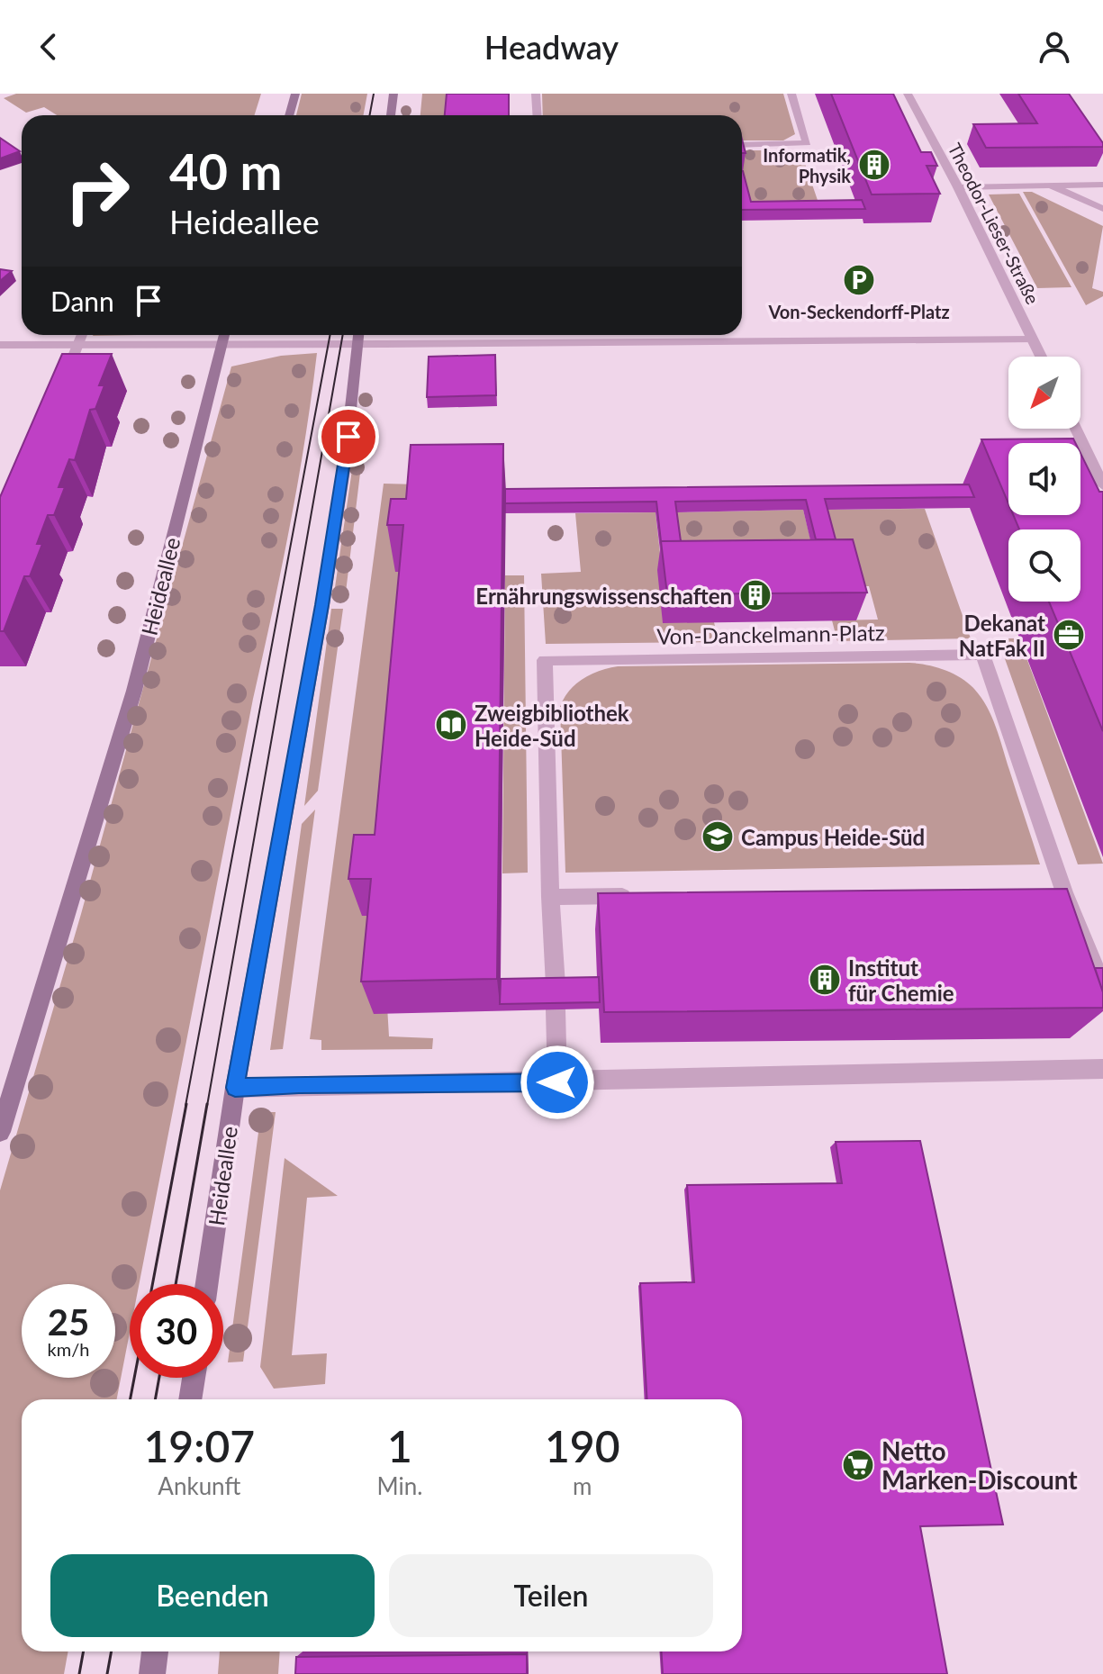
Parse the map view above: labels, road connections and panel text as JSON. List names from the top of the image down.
{
  "streets": {
    "main road": ["Heideallee"],
    "street": ["Theodor-Lieser-Straße", "Von-Danckelmann-Platz"]
  },
  "places": {
    "building": ["Informatik, Physik", "Ernährungswissenschaften", "Institut für Chemie"],
    "parking": ["Von-Seckendorff-Platz"],
    "office": ["Dekanat NatFak II"],
    "library": ["Zweigbibliothek Heide-Süd"],
    "school or university": ["Campus Heide-Süd"],
    "supermarket": ["Netto Marken-Discount"]
  },
  "north": "bottom left",
  "page": {
    "header": "Headway",
    "turn": ["40 m", "Heideallee"],
    "then": "Dann",
    "speed": "25 km/h",
    "limit": "30",
    "eta": [
      "19:07",
      "Ankunft",
      "1",
      "Min.",
      "190",
      "m"
    ],
    "buttons": ["Beenden", "Teilen"]
  }
}
